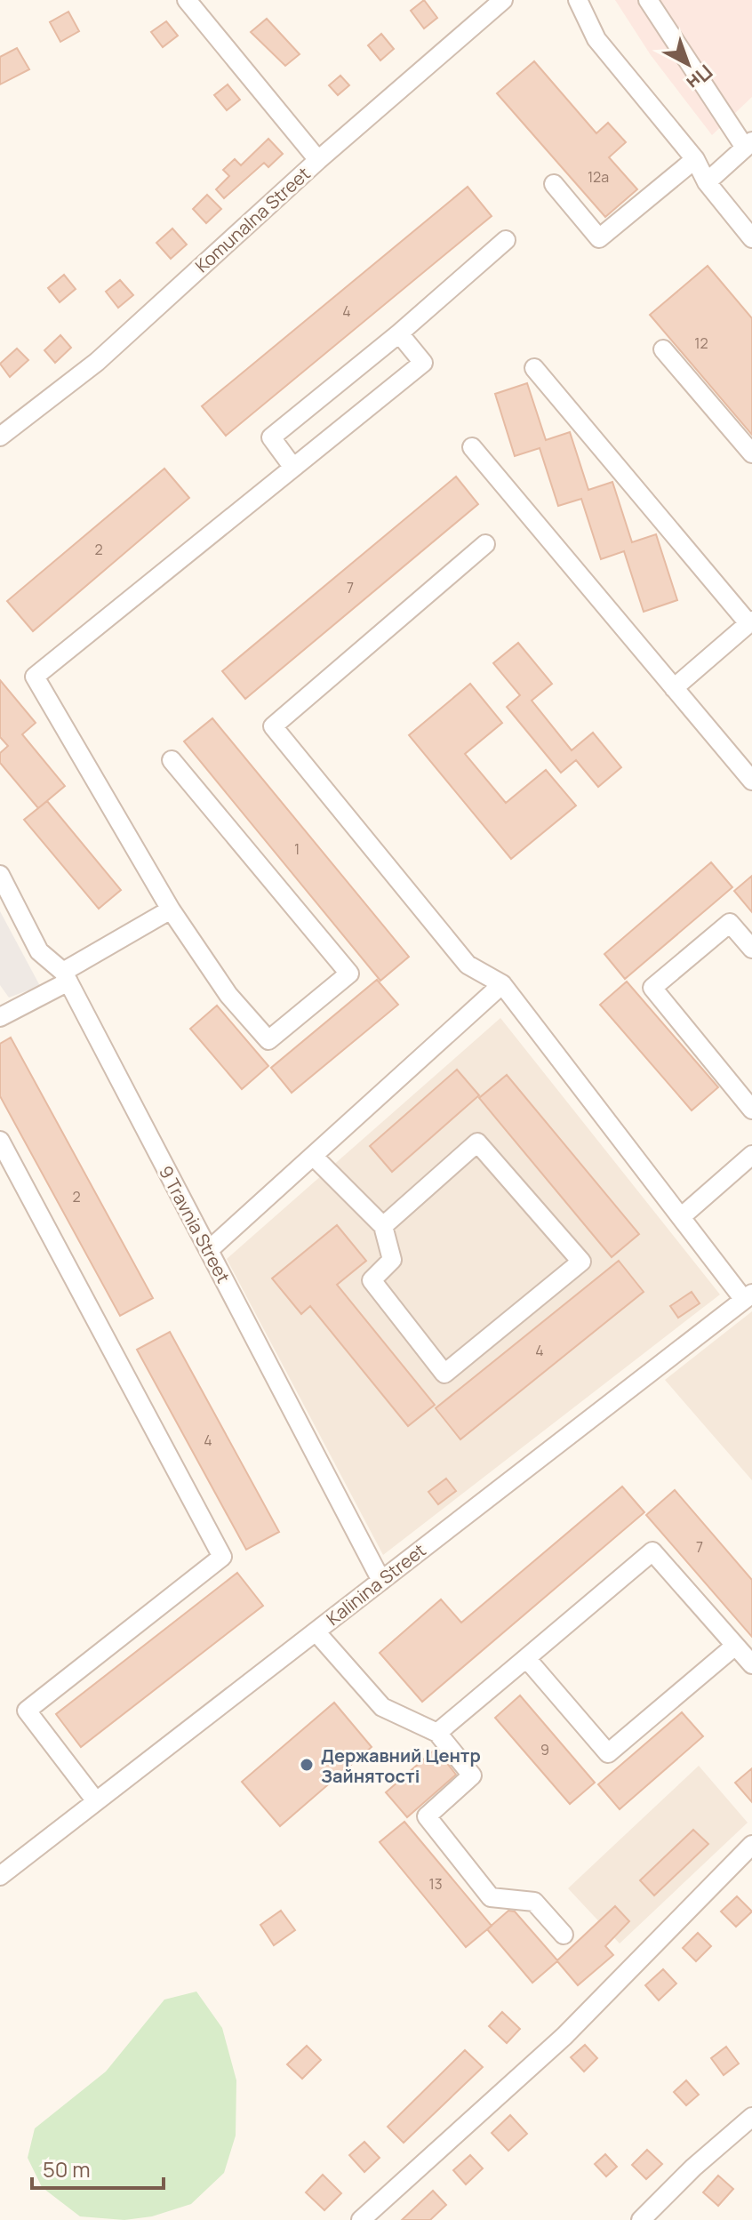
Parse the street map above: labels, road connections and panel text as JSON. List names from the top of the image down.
{
  "streets": {
    "street": ["Komunalna Street", "9 Travnia Street", "Kalinina Street"]
  },
  "crossings": [
    ["9 Travnia Street", "Kalinina Street"]
  ],
  "places": ["Державний Центр Зайнятості"],
  "house_numbers": [
    "12а",
    "4",
    "12",
    "2",
    "7",
    "1",
    "2",
    "4",
    "4",
    "7",
    "9",
    "13"
  ],
  "scale_bar": "50 m",
  "north": "bottom right"
}
